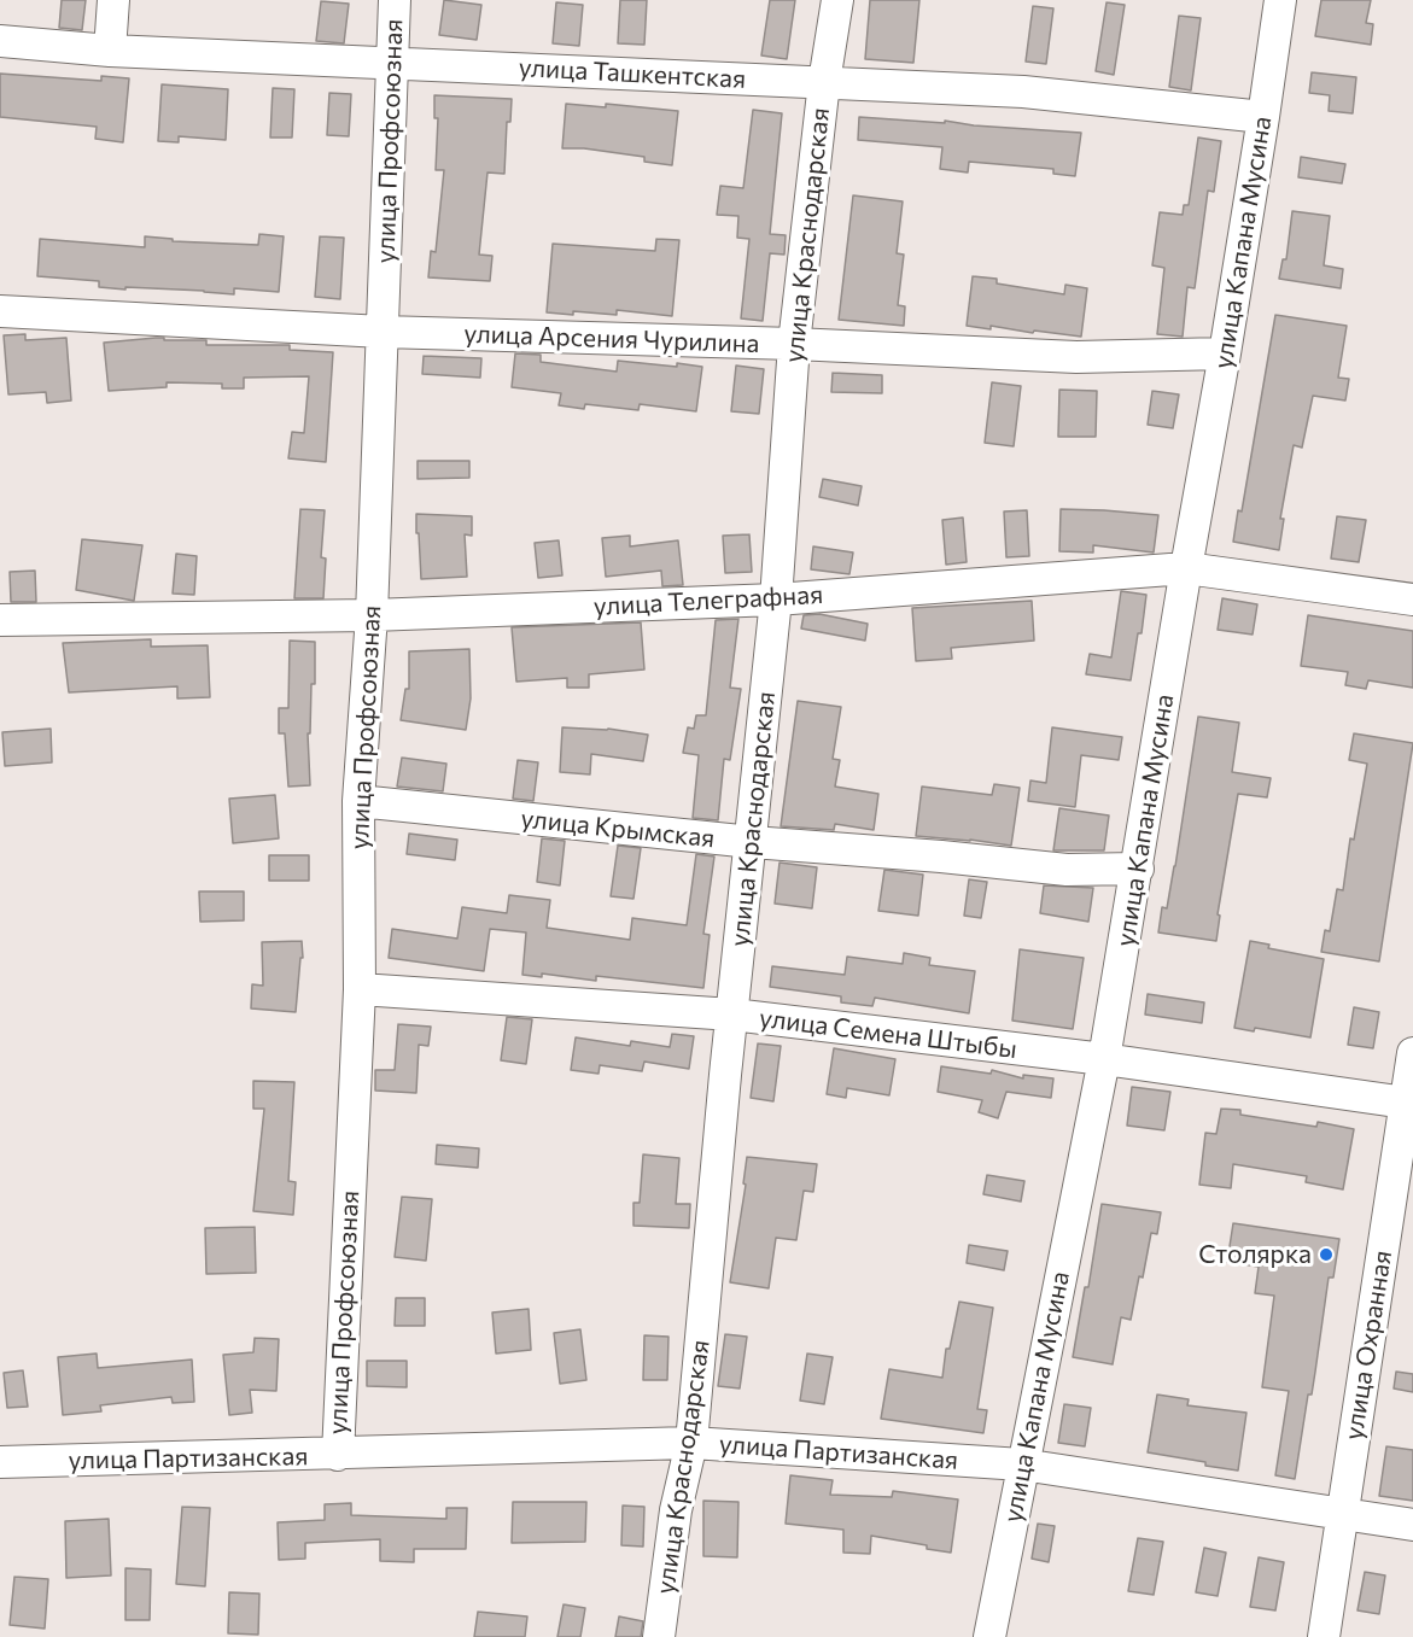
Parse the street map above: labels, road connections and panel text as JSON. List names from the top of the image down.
{
  "streets": {
    "street": [
      "улица Ташкентская",
      "улица Профсоюзная",
      "улица Краснодарская",
      "улица Капана Мусина",
      "улица Арсения Чурилина",
      "улица Телеграфная",
      "улица Крымская",
      "улица Семена Штыбы",
      "улица Охранная",
      "улица Партизанская"
    ]
  },
  "crossings": [
    ["улица Ташкентская", "улица Профсоюзная"],
    ["улица Ташкентская", "улица Краснодарская"],
    ["улица Ташкентская", "улица Капана Мусина"],
    ["улица Профсоюзная", "улица Арсения Чурилина"],
    ["улица Профсоюзная", "улица Телеграфная"],
    ["улица Профсоюзная", "улица Крымская"],
    ["улица Профсоюзная", "улица Семена Штыбы"],
    ["улица Профсоюзная", "улица Партизанская"],
    ["улица Краснодарская", "улица Арсения Чурилина"],
    ["улица Краснодарская", "улица Телеграфная"],
    ["улица Краснодарская", "улица Крымская"],
    ["улица Краснодарская", "улица Семена Штыбы"],
    ["улица Краснодарская", "улица Партизанская"],
    ["улица Капана Мусина", "улица Арсения Чурилина"],
    ["улица Капана Мусина", "улица Телеграфная"],
    ["улица Капана Мусина", "улица Крымская"],
    ["улица Капана Мусина", "улица Семена Штыбы"],
    ["улица Капана Мусина", "улица Партизанская"],
    ["улица Семена Штыбы", "улица Охранная"],
    ["улица Охранная", "улица Партизанская"]
  ],
  "places": ["Столярка"]
}
